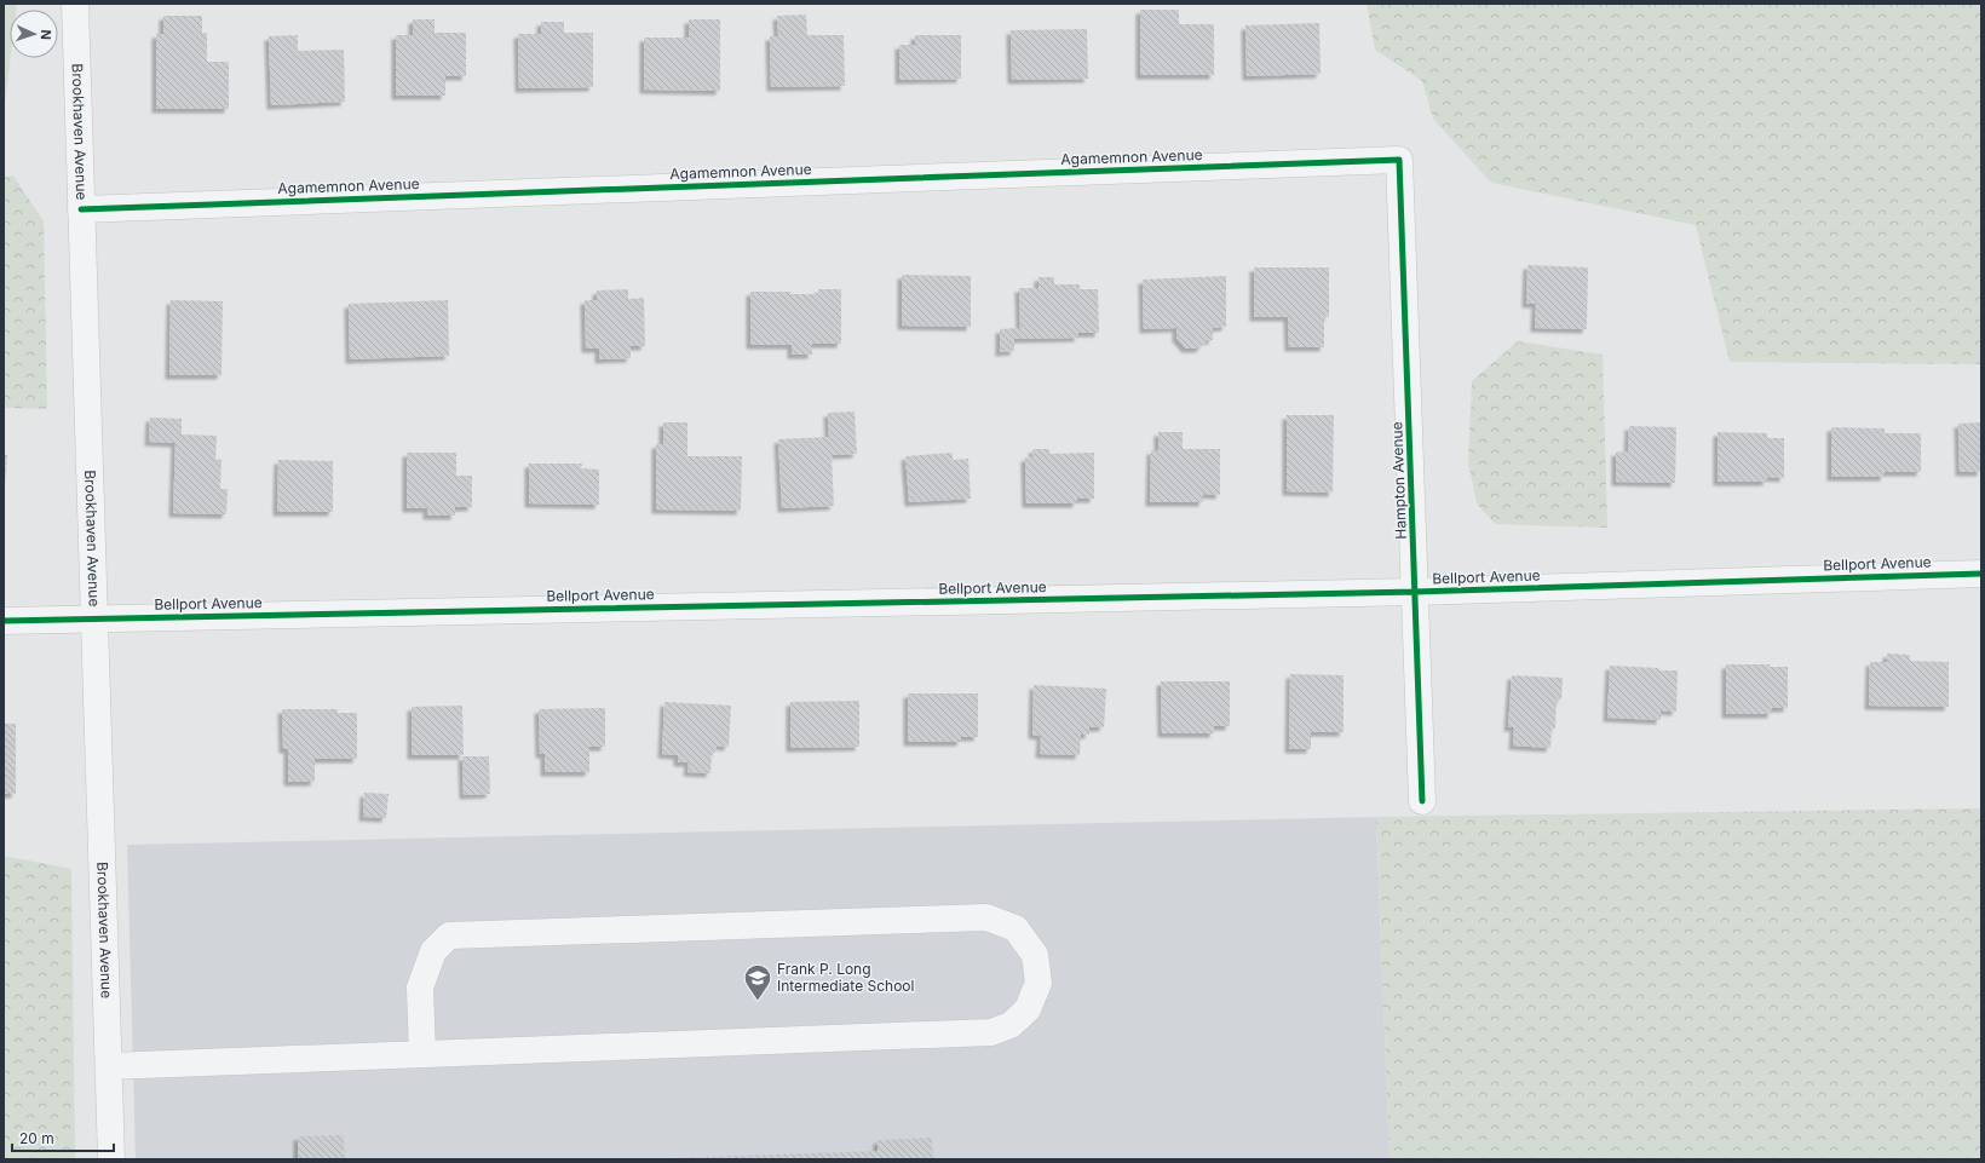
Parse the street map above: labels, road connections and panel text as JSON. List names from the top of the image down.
{
  "streets": {
    "street": [
      "Brookhaven Avenue",
      "Agamemnon Avenue",
      "Hampton Avenue",
      "Bellport Avenue"
    ]
  },
  "crossings": [
    ["Brookhaven Avenue", "Agamemnon Avenue"],
    ["Brookhaven Avenue", "Bellport Avenue"],
    ["Agamemnon Avenue", "Hampton Avenue"],
    ["Hampton Avenue", "Bellport Avenue"]
  ],
  "places": {
    "school or university": ["Frank P. Long Intermediate School"]
  },
  "scale_bar": "20 m",
  "north": "right"
}
